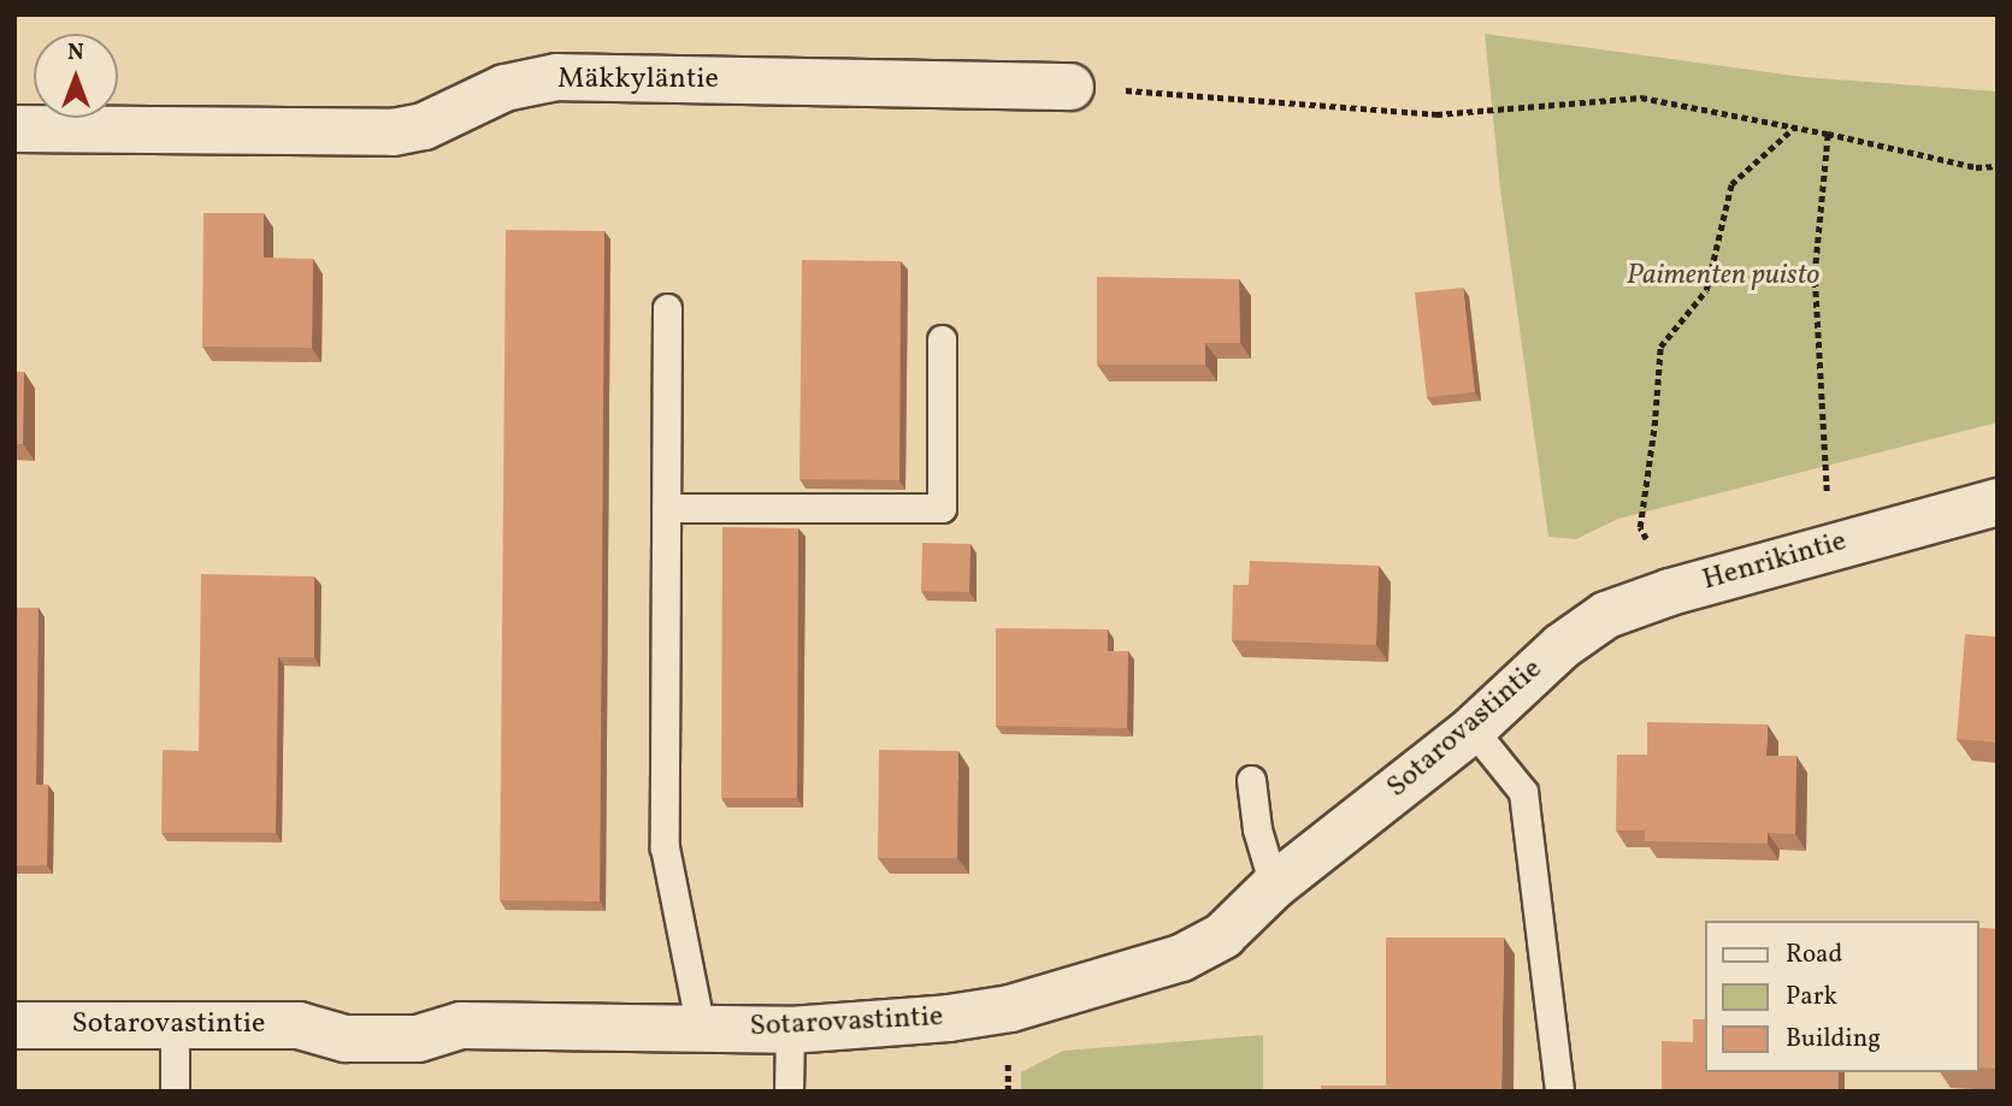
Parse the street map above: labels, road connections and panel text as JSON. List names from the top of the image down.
{
  "streets": {
    "street": ["Mäkkyläntie", "Henrikintie", "Sotarovastintie"]
  },
  "crossings": [
    ["Henrikintie", "Sotarovastintie"]
  ],
  "parks": ["Paimenten puisto"],
  "legend": ["Road", "Park", "Building"],
  "north": "top"
}
